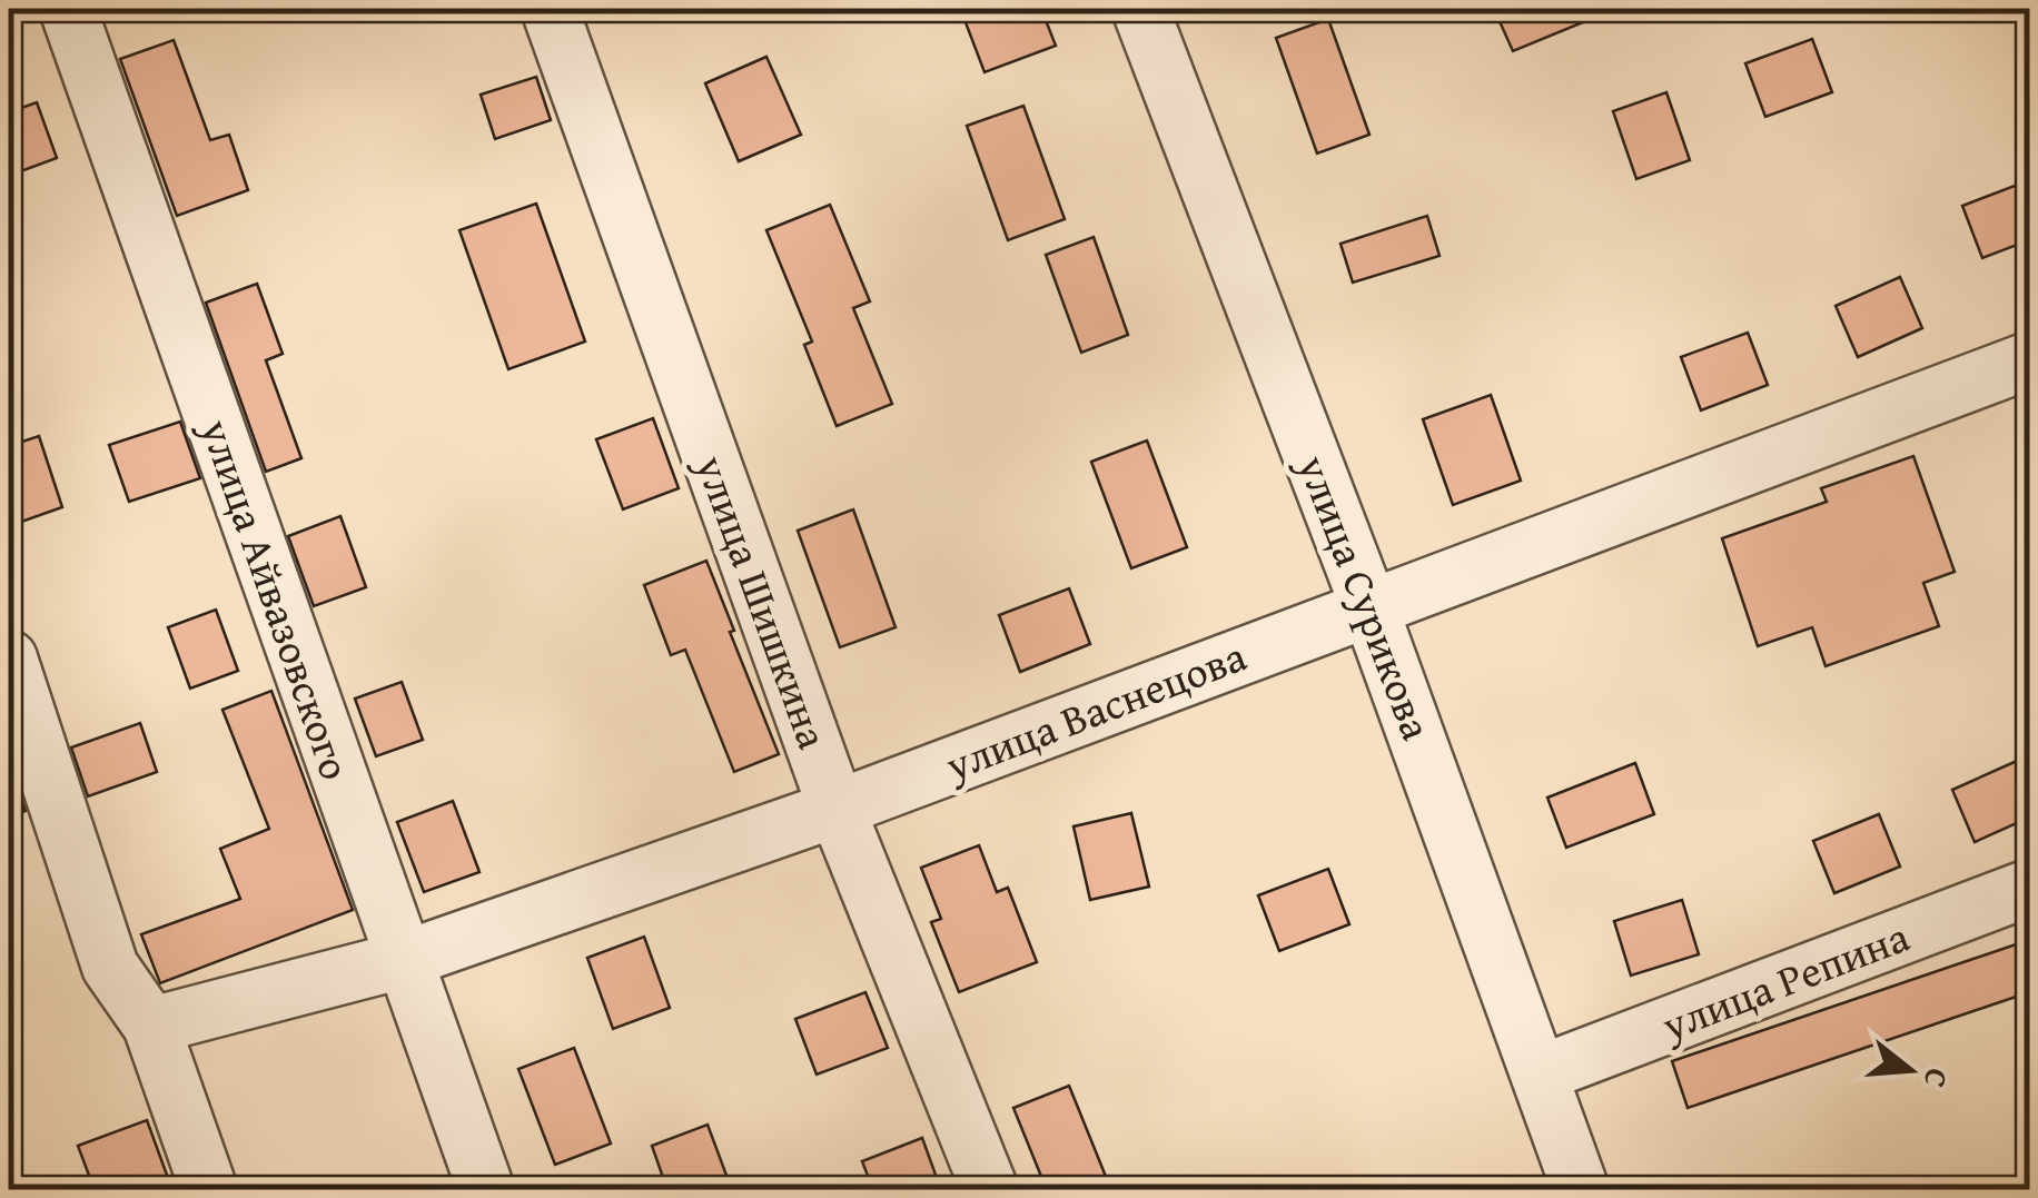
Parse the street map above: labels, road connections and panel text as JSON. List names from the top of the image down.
{
  "streets": {
    "street": [
      "улица Сурикова",
      "улица Айвазовского",
      "улица Шишкина",
      "улица Васнецова",
      "улица Репина"
    ]
  },
  "crossings": [
    ["улица Сурикова", "улица Васнецова"],
    ["улица Сурикова", "улица Репина"],
    ["улица Айвазовского", "улица Васнецова"],
    ["улица Шишкина", "улица Васнецова"]
  ],
  "north": "right"
}
